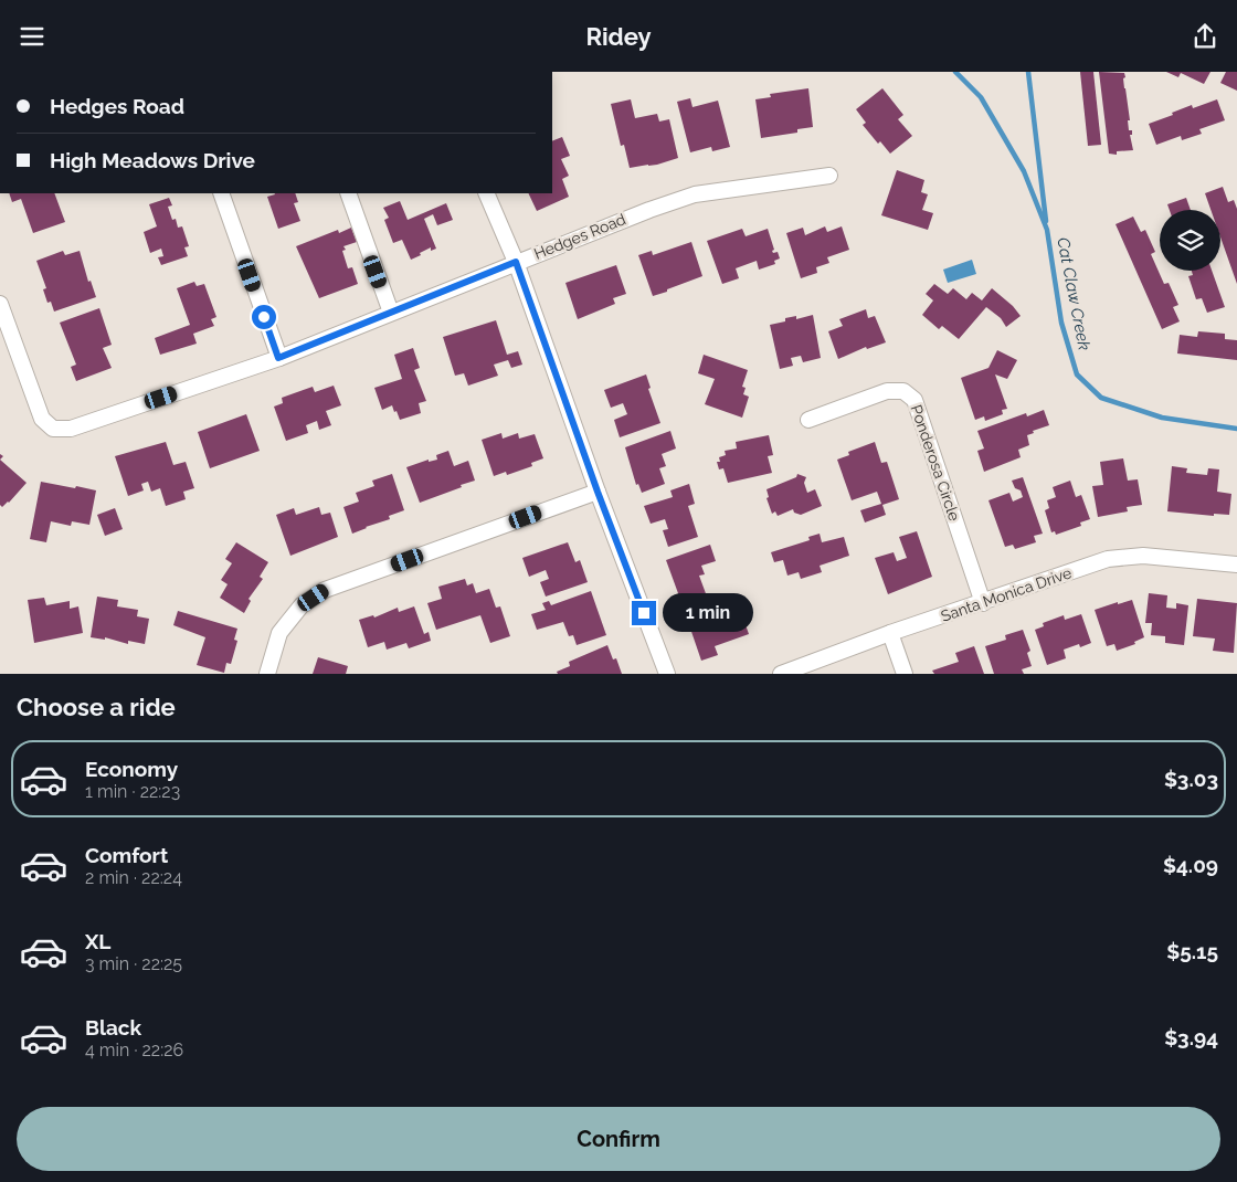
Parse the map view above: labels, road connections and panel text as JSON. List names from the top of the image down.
{
  "streets": {
    "street": ["Hedges Road", "Ponderosa Circle", "Santa Monica Drive"]
  },
  "crossings": [
    ["Ponderosa Circle", "Santa Monica Drive"]
  ],
  "water": ["Cat Claw Creek"],
  "page": {
    "header": "Ridey",
    "banner": ["Hedges Road", "High Meadows Drive"],
    "bubble": "1 min",
    "heading": "Choose a ride",
    "list": [
      {
        "name": "Economy",
        "note": "1 min · 22:23",
        "value": "$3.03"
      },
      {
        "name": "Comfort",
        "note": "2 min · 22:24",
        "value": "$4.09"
      },
      {
        "name": "XL",
        "note": "3 min · 22:25",
        "value": "$5.15"
      },
      {
        "name": "Black",
        "note": "4 min · 22:26",
        "value": "$3.94"
      }
    ],
    "buttons": "Confirm"
  }
}
